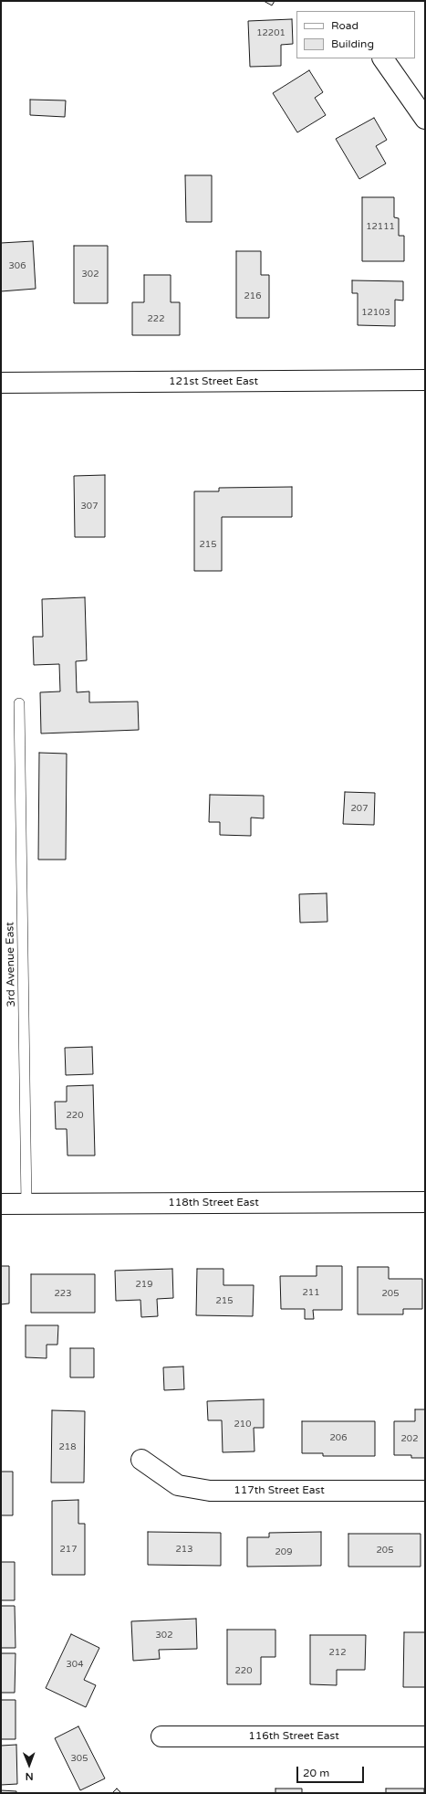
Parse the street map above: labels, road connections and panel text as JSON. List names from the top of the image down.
{
  "streets": {
    "street": [
      "121st Street East",
      "118th Street East",
      "117th Street East",
      "116th Street East"
    ],
    "lane": ["3rd Avenue East"]
  },
  "crossings": [
    ["3rd Avenue East", "118th Street East"]
  ],
  "house_numbers": [
    "12201",
    "12111",
    "306",
    "302",
    "216",
    "12103",
    "222",
    "307",
    "215",
    "207",
    "220",
    "219",
    "211",
    "223",
    "205",
    "215",
    "210",
    "206",
    "202",
    "218",
    "217",
    "213",
    "205",
    "209",
    "302",
    "212",
    "304",
    "220",
    "305"
  ],
  "legend": ["Road", "Building"],
  "scale_bar": "20 m",
  "north": "bottom"
}
